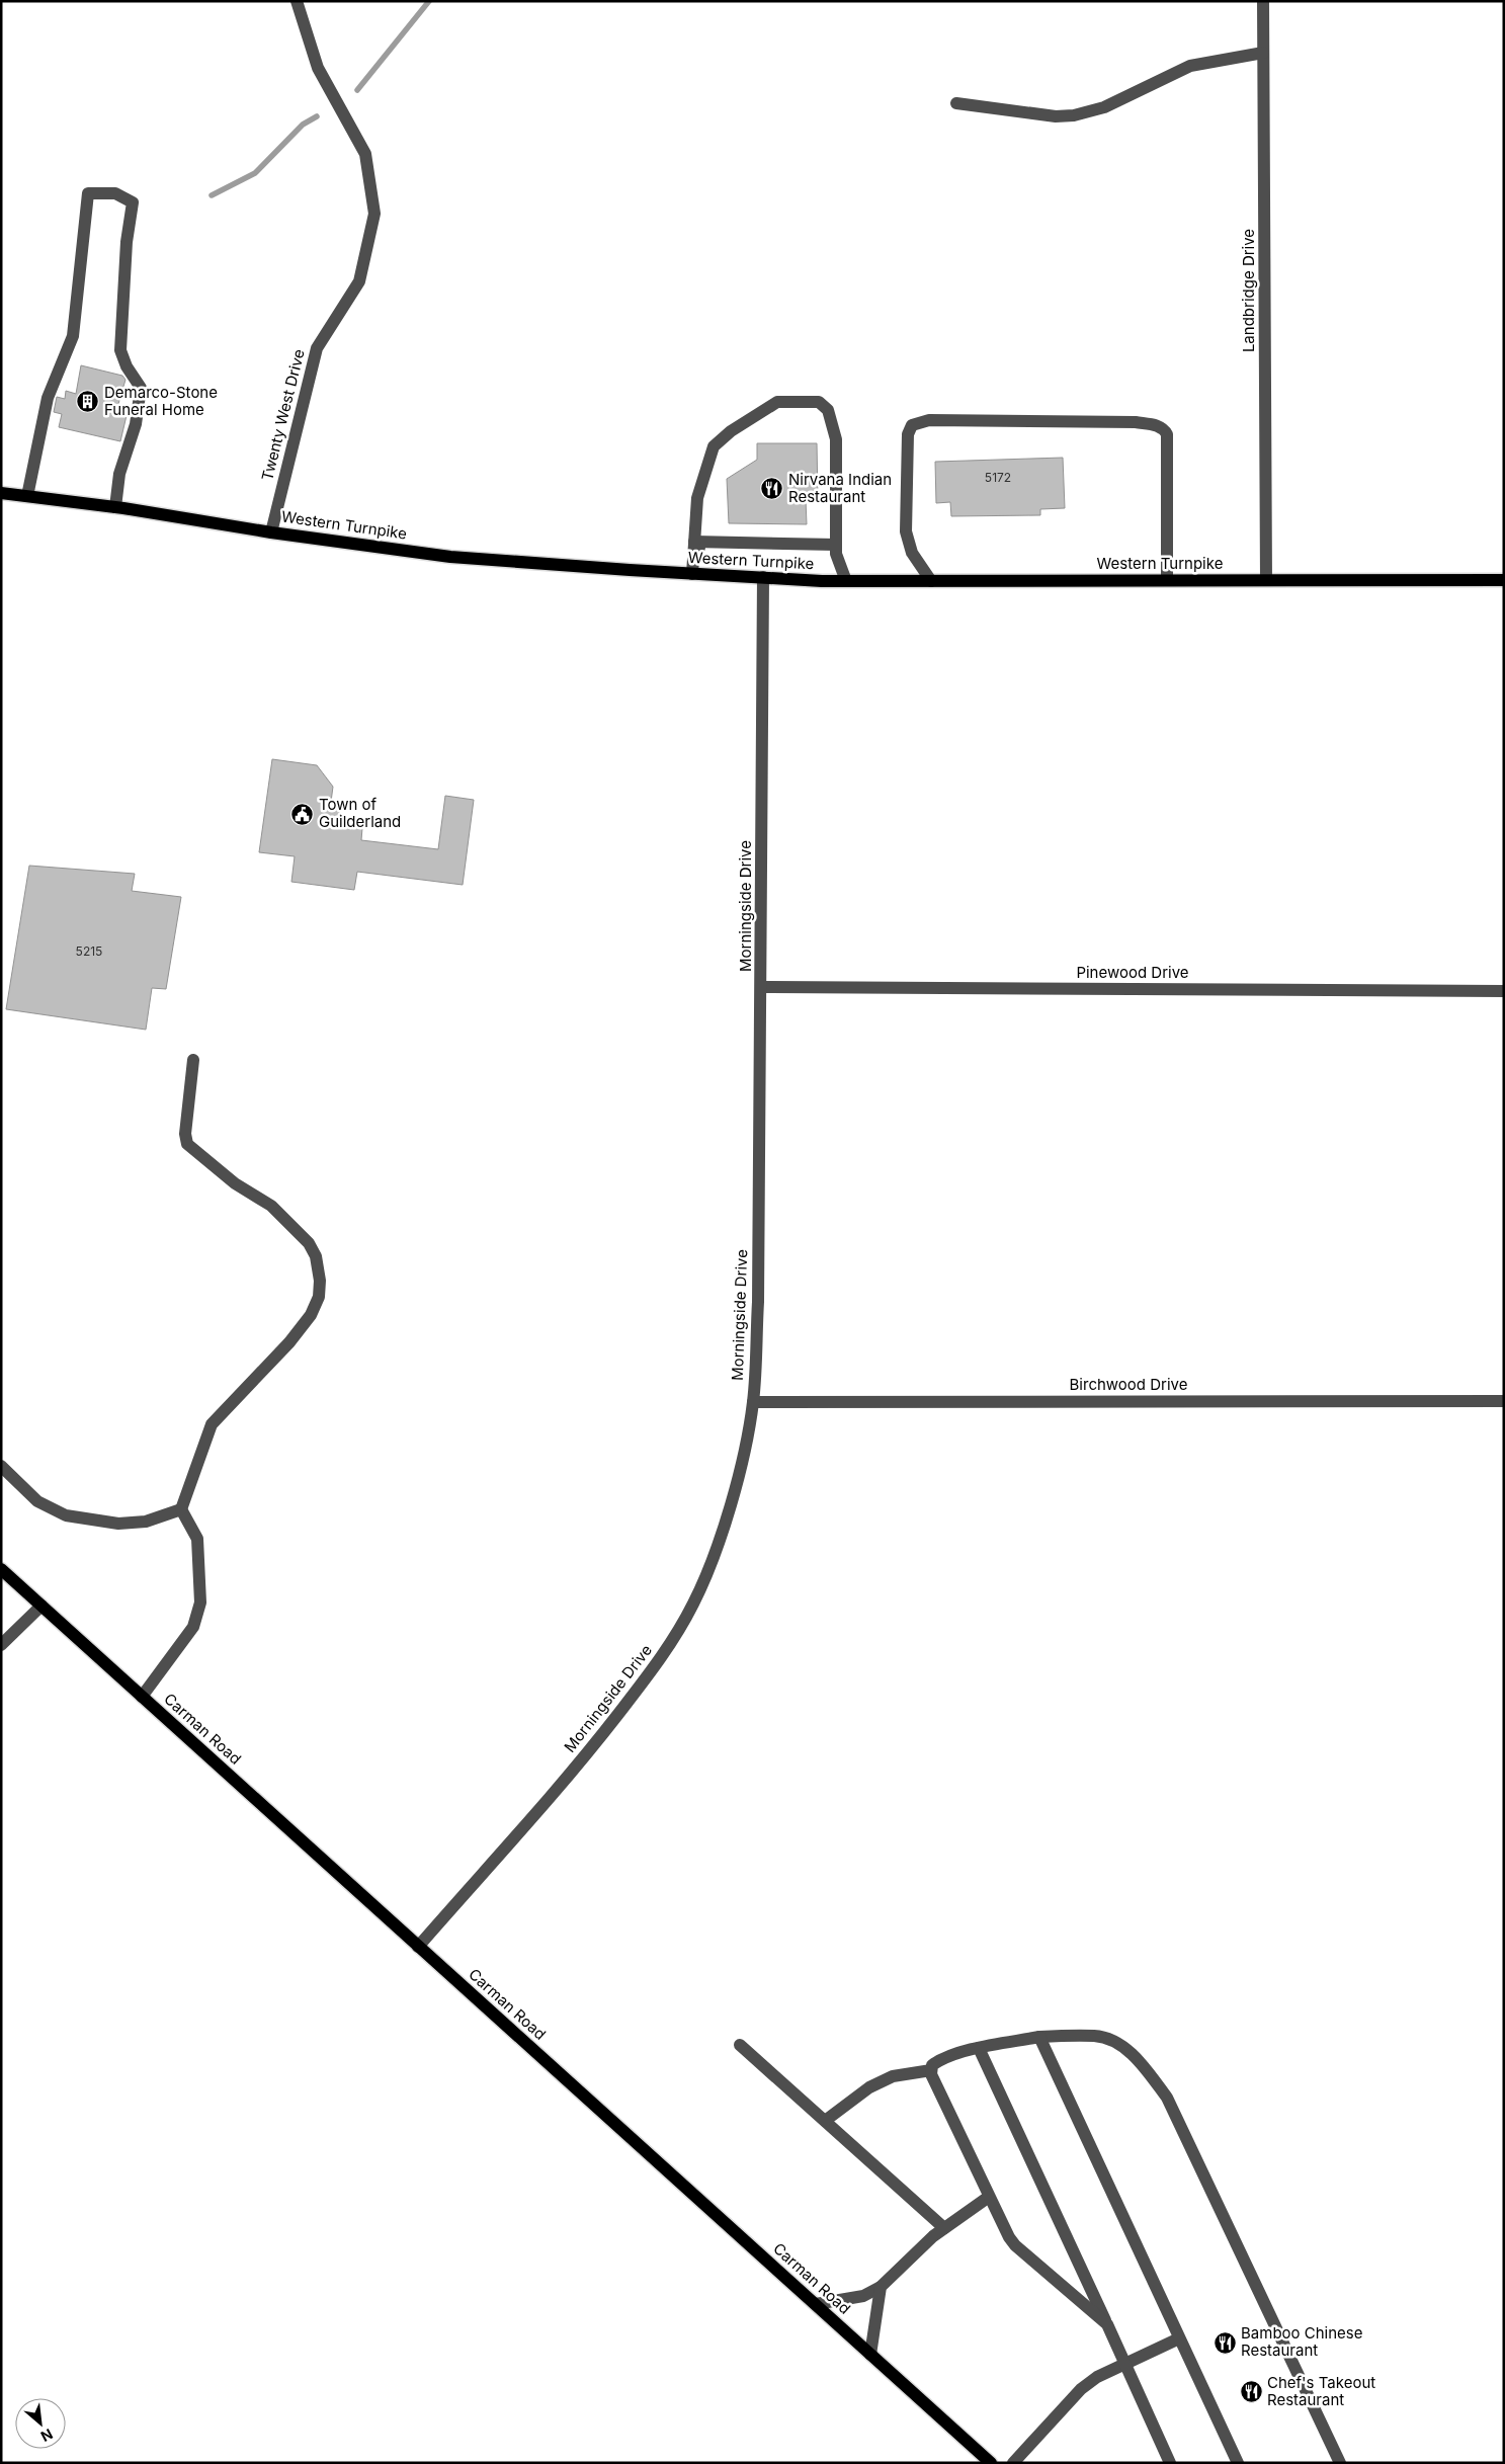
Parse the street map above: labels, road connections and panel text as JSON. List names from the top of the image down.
{
  "streets": {
    "main road": ["Western Turnpike", "Carman Road"],
    "street": [
      "Landbridge Drive",
      "Twenty West Drive",
      "Morningside Drive",
      "Pinewood Drive",
      "Birchwood Drive"
    ]
  },
  "crossings": [
    ["Landbridge Drive", "Western Turnpike"],
    ["Twenty West Drive", "Western Turnpike"],
    ["Western Turnpike", "Morningside Drive"],
    ["Morningside Drive", "Pinewood Drive"],
    ["Morningside Drive", "Birchwood Drive"],
    ["Morningside Drive", "Carman Road"]
  ],
  "places": {
    "building": ["Demarco-Stone Funeral Home"],
    "restaurant": ["Nirvana Indian Restaurant", "Bamboo Chinese Restaurant", "Chef's Takeout Restaurant"],
    "public building": ["Town of Guilderland"]
  },
  "house_numbers": ["5172", "5215"],
  "north": "bottom right"
}
